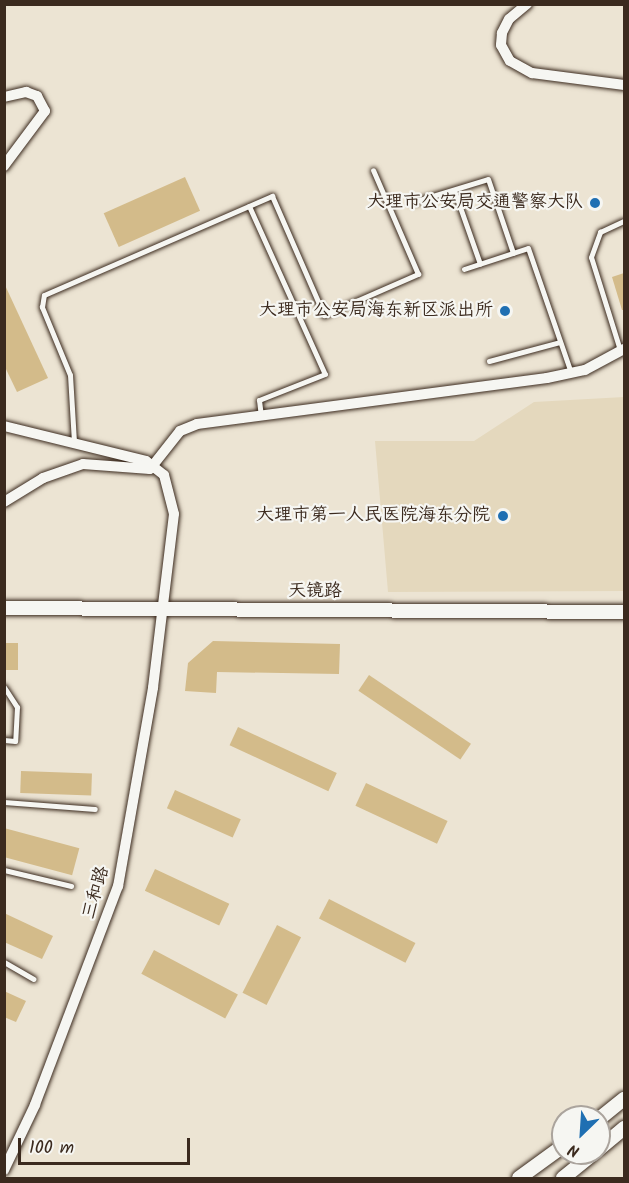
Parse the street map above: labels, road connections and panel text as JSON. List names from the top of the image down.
{
  "streets": {
    "street": ["天镜路", "三和路"]
  },
  "crossings": [
    ["天镜路", "三和路"]
  ],
  "places": ["大理市公安局交通警察大队", "大理市公安局海东新区派出所", "大理市第一人民医院海东分院"],
  "scale_bar": "100 m",
  "north": "bottom left"
}
